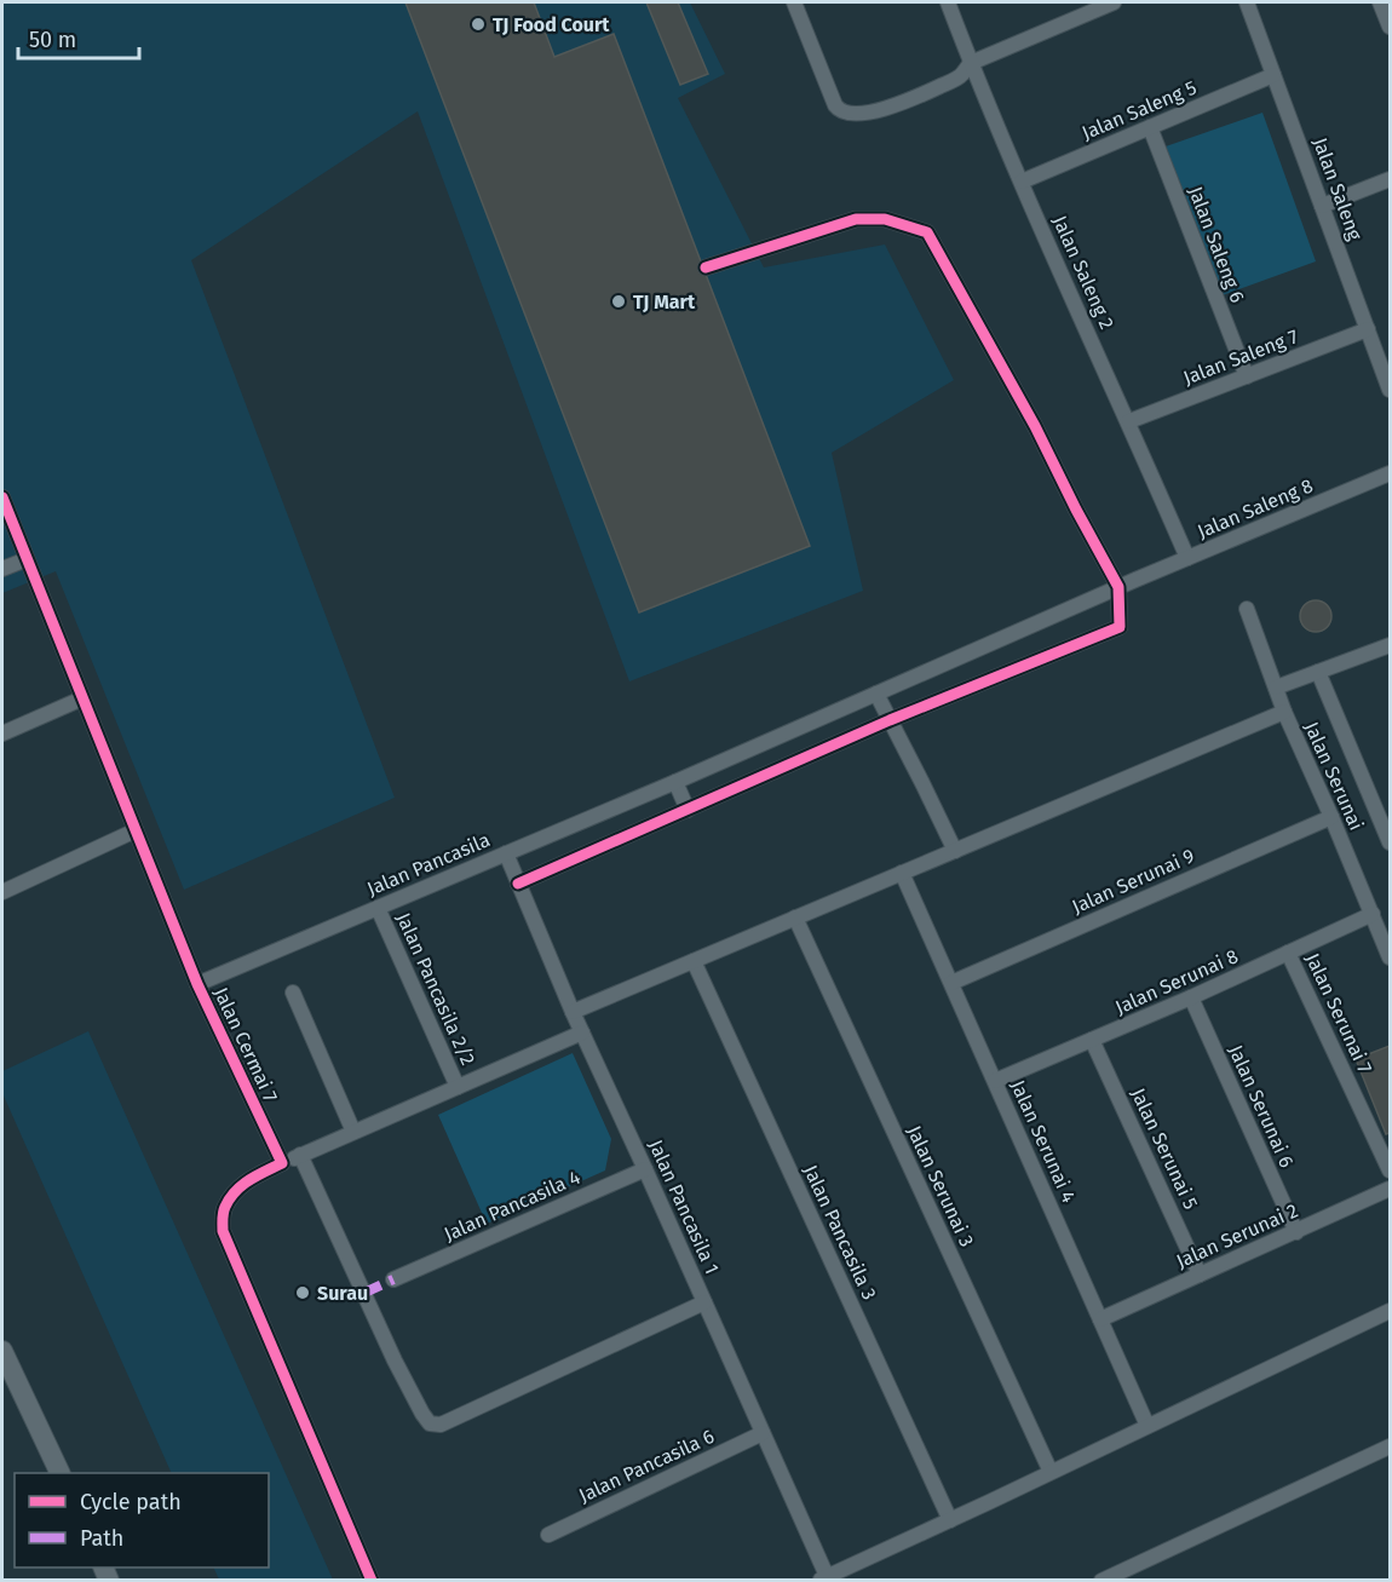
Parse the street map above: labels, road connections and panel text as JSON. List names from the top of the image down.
{
  "streets": {
    "street": [
      "Jalan Saleng 5",
      "Jalan Saleng",
      "Jalan Saleng 6",
      "Jalan Saleng 2",
      "Jalan Saleng 7",
      "Jalan Saleng 8",
      "Jalan Serunai",
      "Jalan Pancasila",
      "Jalan Serunai 9",
      "Jalan Serunai 8",
      "Jalan Pancasila 2/2",
      "Jalan Serunai 7",
      "Jalan Cermai 7",
      "Jalan Serunai 6",
      "Jalan Serunai 4",
      "Jalan Serunai 5",
      "Jalan Serunai 3",
      "Jalan Pancasila 4",
      "Jalan Pancasila 1",
      "Jalan Pancasila 3",
      "Jalan Serunai 2",
      "Jalan Pancasila 6"
    ]
  },
  "crossings": [
    ["Jalan Saleng 5", "Jalan Saleng"],
    ["Jalan Saleng 5", "Jalan Saleng 6"],
    ["Jalan Saleng 5", "Jalan Saleng 2"],
    ["Jalan Saleng", "Jalan Saleng 7"],
    ["Jalan Saleng 6", "Jalan Saleng 7"],
    ["Jalan Saleng 2", "Jalan Saleng 7"],
    ["Jalan Saleng 2", "Jalan Saleng 8"],
    ["Jalan Saleng 8", "Jalan Pancasila"],
    ["Jalan Serunai", "Jalan Serunai 9"],
    ["Jalan Serunai", "Jalan Serunai 8"],
    ["Jalan Pancasila", "Jalan Pancasila 2/2"],
    ["Jalan Pancasila", "Jalan Cermai 7"],
    ["Jalan Pancasila", "Jalan Pancasila 1"],
    ["Jalan Serunai 9", "Jalan Serunai 4"],
    ["Jalan Serunai 8", "Jalan Serunai 7"],
    ["Jalan Serunai 8", "Jalan Serunai 6"],
    ["Jalan Serunai 8", "Jalan Serunai 4"],
    ["Jalan Serunai 8", "Jalan Serunai 5"],
    ["Jalan Serunai 6", "Jalan Serunai 2"],
    ["Jalan Serunai 4", "Jalan Serunai 2"],
    ["Jalan Serunai 5", "Jalan Serunai 2"],
    ["Jalan Pancasila 4", "Jalan Pancasila 1"],
    ["Jalan Pancasila 1", "Jalan Pancasila 6"]
  ],
  "places": ["TJ Food Court", "TJ Mart", "Surau"],
  "legend": ["Cycle path", "Path"],
  "scale_bar": "50 m"
}
